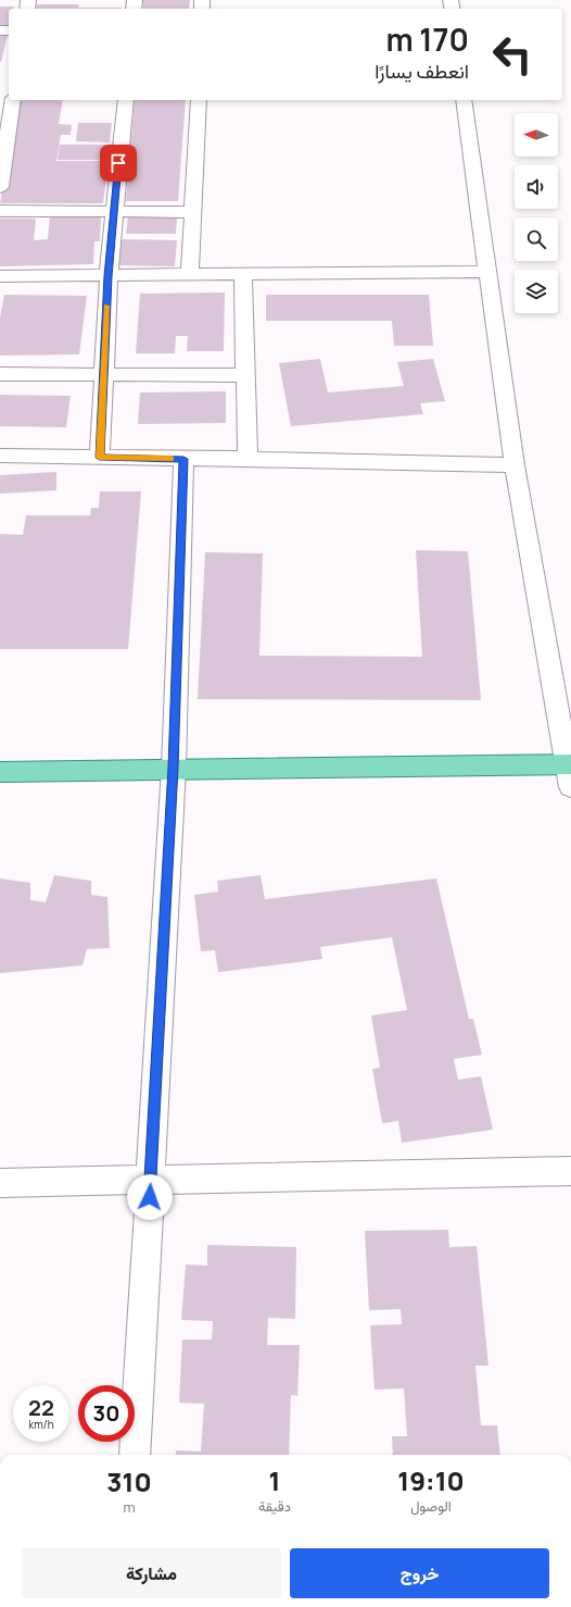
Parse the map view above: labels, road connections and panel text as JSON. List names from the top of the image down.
{
  "north": "left",
  "page": {
    "turn": ["170 m", "انعطف يسارًا"],
    "speed": "22 km/h",
    "limit": "30",
    "eta": [
      "19:10",
      "الوصول",
      "1",
      "دقيقة",
      "310",
      "m"
    ],
    "buttons": ["خروج", "مشاركة"]
  }
}
